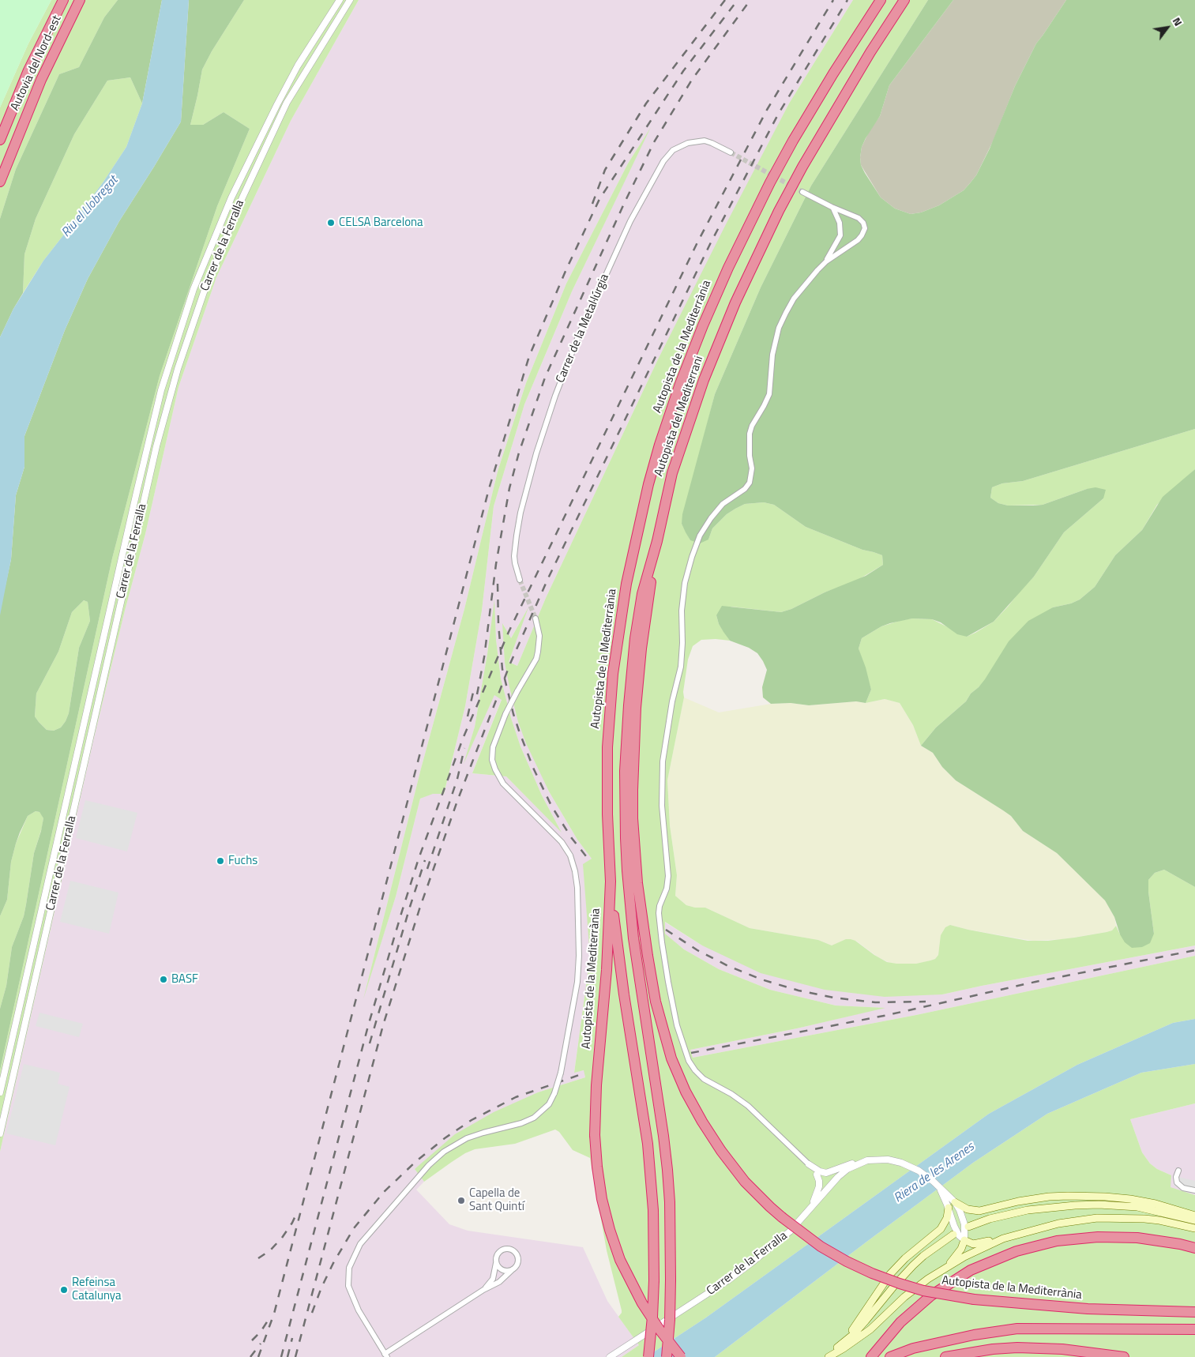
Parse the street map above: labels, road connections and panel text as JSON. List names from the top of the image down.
{
  "streets": {
    "highway": ["Autovia del Nord-est", "Autopista de la Mediterrània", "Autopista del Mediterrani"],
    "street": ["Carrer de la Ferralla", "Carrer de la Metal·lúrgia"]
  },
  "crossings": [
    ["Autopista de la Mediterrània", "Autopista del Mediterrani"]
  ],
  "water": ["Riu el Llobregat", "Riera de les Arenes"],
  "places": [
    "CELSA Barcelona",
    "Fuchs",
    "BASF",
    "Capella de Sant Quintí",
    "Refeinsa Catalunya"
  ],
  "north": "top right"
}
